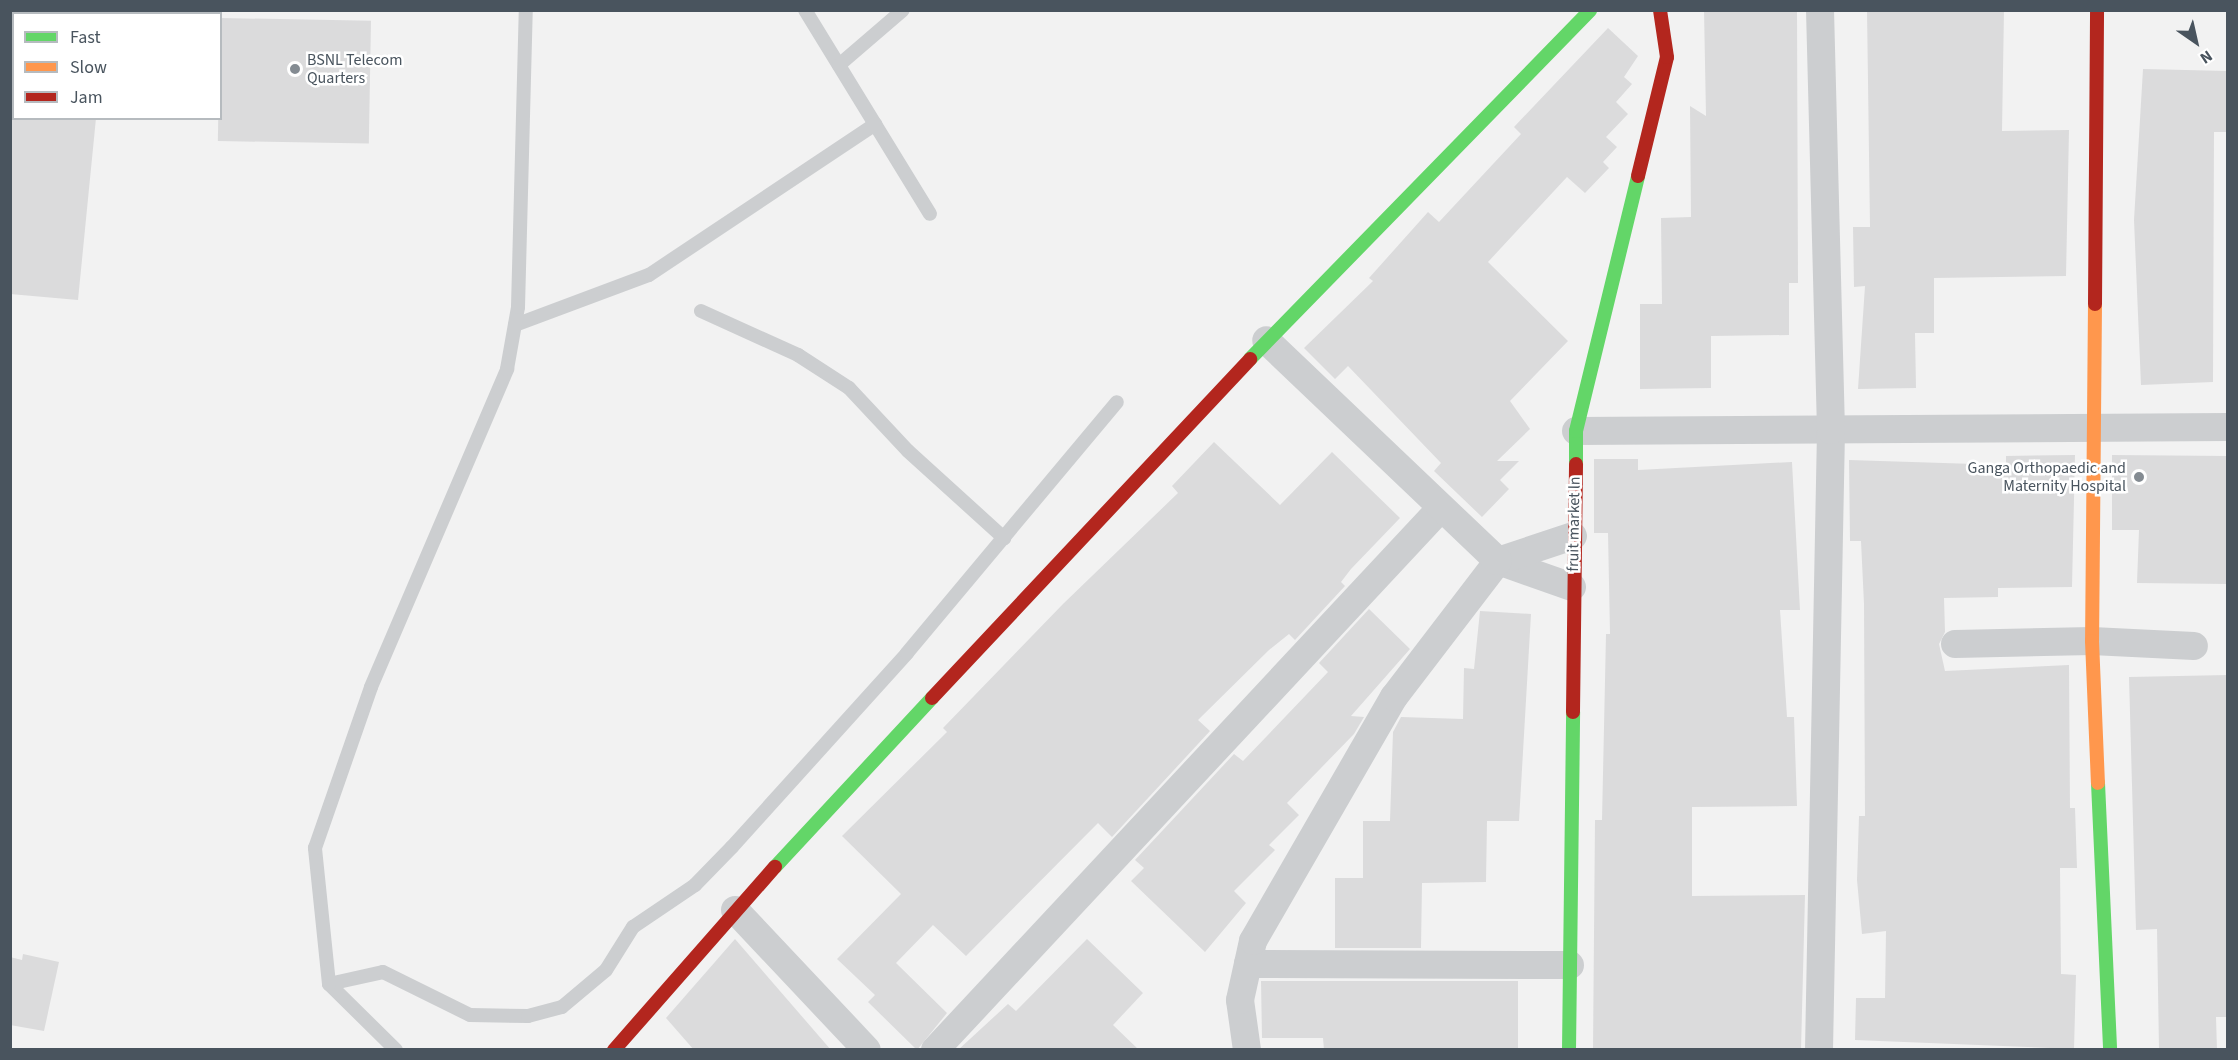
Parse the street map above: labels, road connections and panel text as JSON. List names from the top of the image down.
{
  "streets": {
    "street": ["fruit market ln"]
  },
  "places": ["BSNL Telecom Quarters", "Ganga Orthopaedic and Maternity Hospital"],
  "legend": ["Fast", "Slow", "Jam"],
  "north": "bottom right"
}
